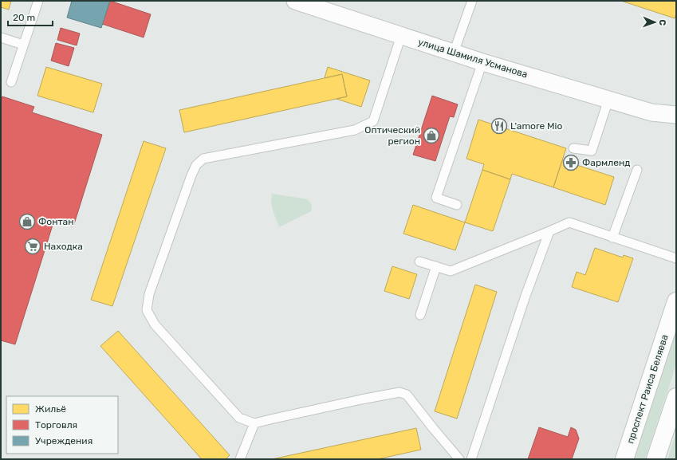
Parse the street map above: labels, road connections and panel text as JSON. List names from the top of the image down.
{
  "streets": {
    "street": ["улица Шамиля Усманова", "проспект Раиса Беляева"]
  },
  "places": {
    "restaurant": ["L'amore Mio"],
    "shop": ["Оптический регион", "Фонтан"],
    "pharmacy": ["Фармленд"],
    "supermarket": ["Находка"]
  },
  "legend": ["Жильё", "Торговля", "Учреждения"],
  "scale_bar": "20 m",
  "north": "right"
}
